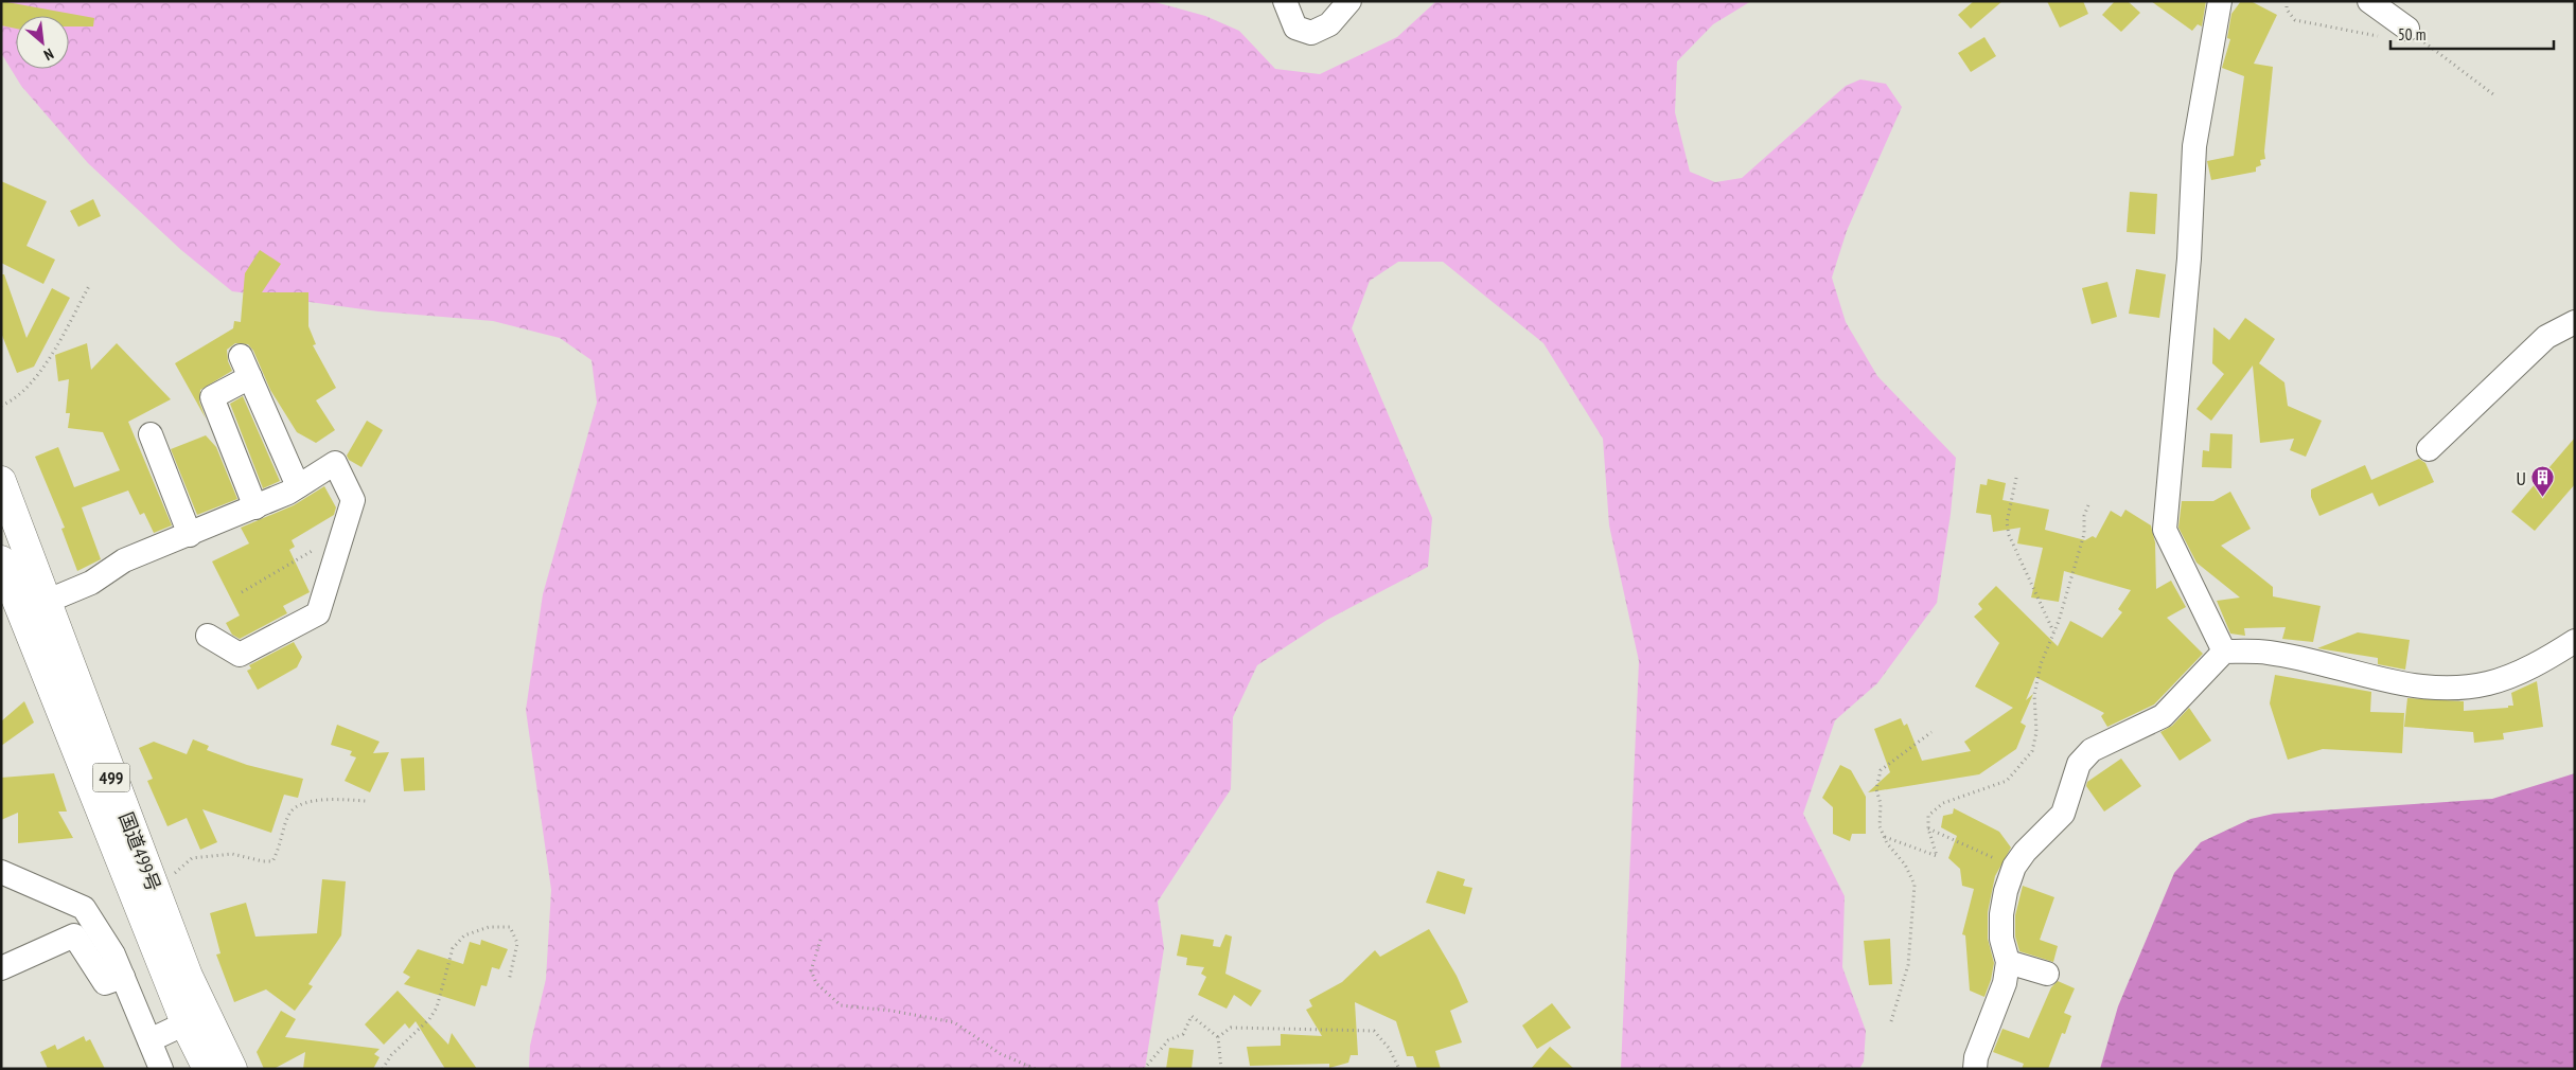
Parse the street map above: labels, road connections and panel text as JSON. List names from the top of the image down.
{
  "streets": {
    "highway": ["499", "国道499号"]
  },
  "places": {
    "building": ["U"]
  },
  "scale_bar": "50 m",
  "north": "bottom right"
}
